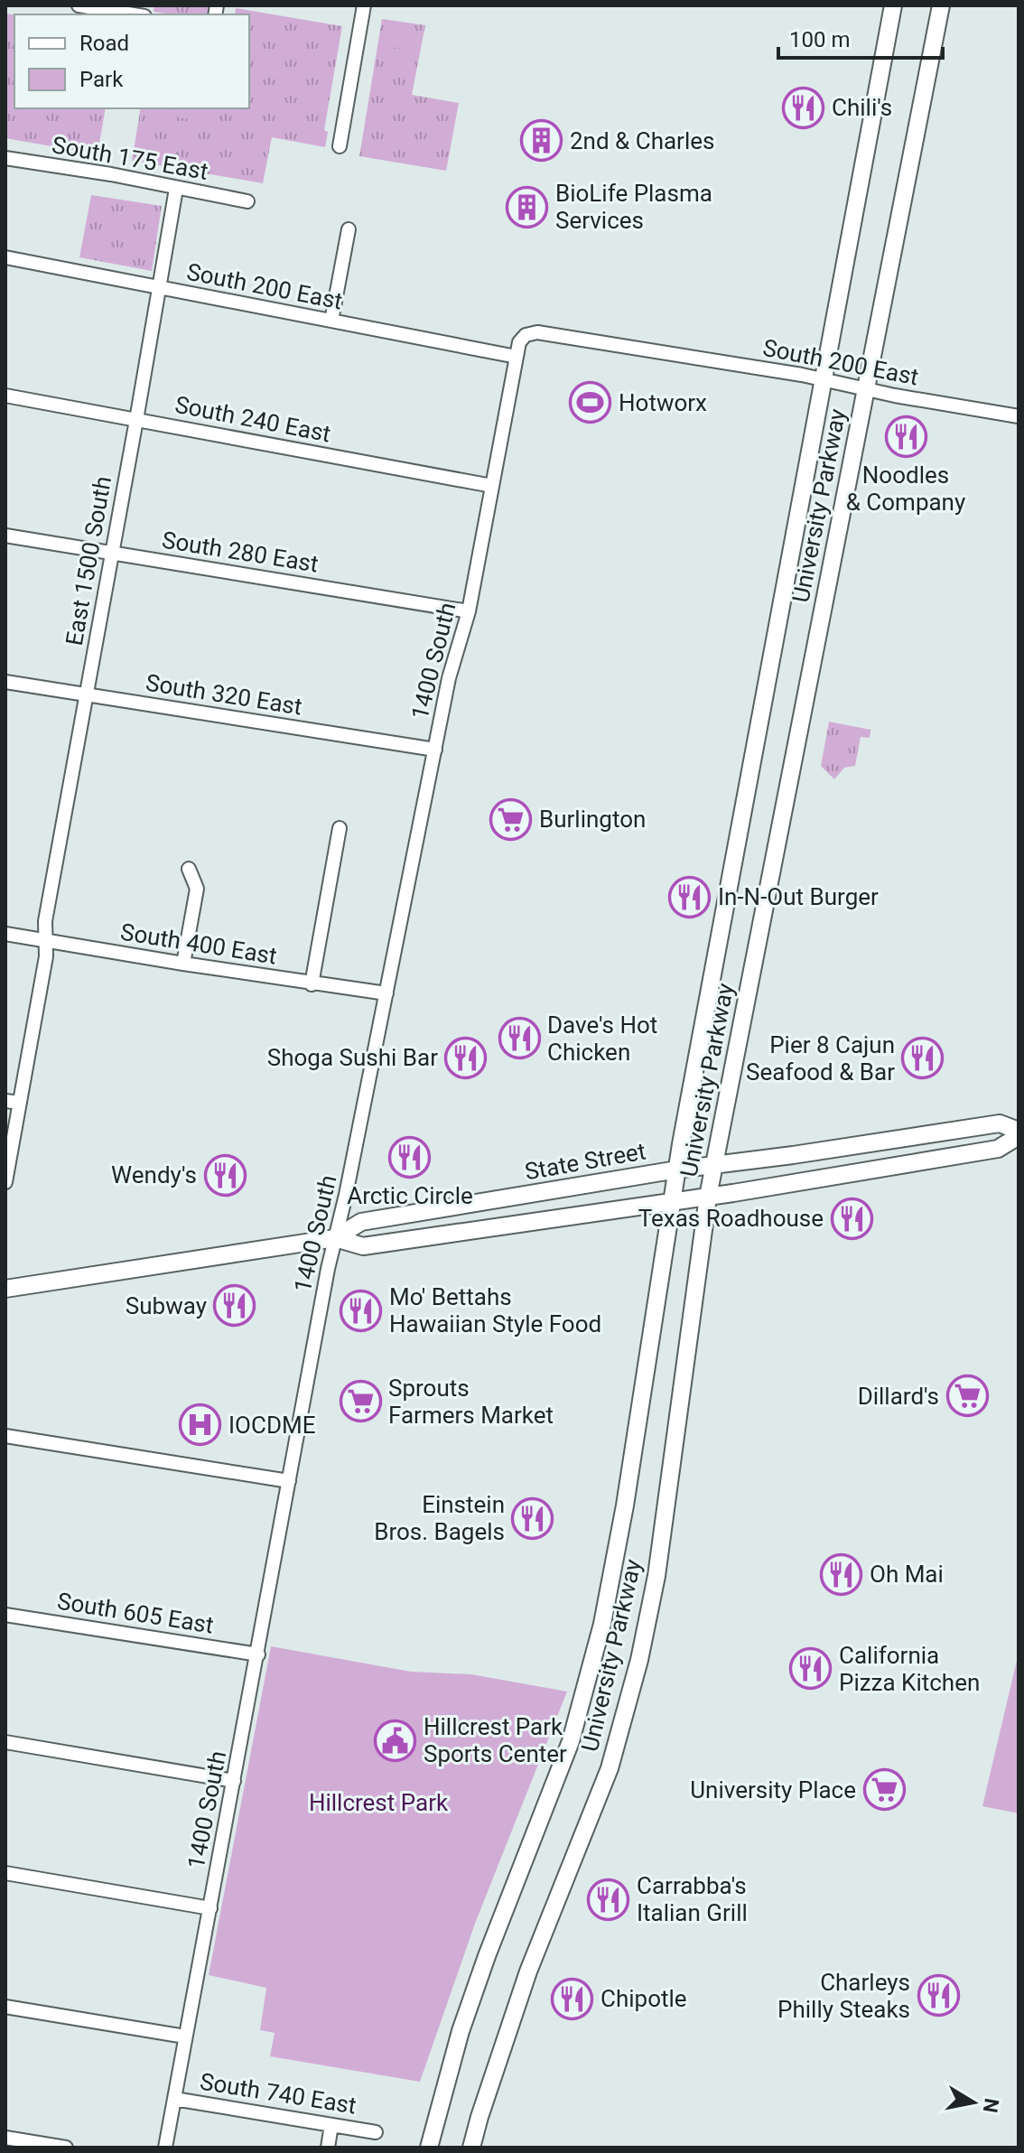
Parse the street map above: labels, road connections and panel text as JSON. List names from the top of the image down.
{
  "streets": {
    "main road": ["University Parkway", "State Street"],
    "street": [
      "South 175 East",
      "South 200 East",
      "South 240 East",
      "South 280 East",
      "East 1500 South",
      "1400 South",
      "South 320 East",
      "South 400 East",
      "South 605 East",
      "South 740 East"
    ]
  },
  "crossings": [
    ["South 175 East", "East 1500 South"],
    ["South 200 East", "University Parkway"],
    ["South 200 East", "East 1500 South"],
    ["South 200 East", "1400 South"],
    ["South 240 East", "East 1500 South"],
    ["South 240 East", "1400 South"],
    ["University Parkway", "State Street"],
    ["South 280 East", "East 1500 South"],
    ["South 280 East", "1400 South"],
    ["East 1500 South", "South 320 East"],
    ["East 1500 South", "South 400 East"],
    ["1400 South", "South 320 East"],
    ["1400 South", "South 400 East"],
    ["1400 South", "State Street"],
    ["1400 South", "South 605 East"],
    ["1400 South", "South 740 East"]
  ],
  "parks": ["Hillcrest Park"],
  "places": {
    "restaurant": [
      "Chili's",
      "Noodles & Company",
      "In-N-Out Burger",
      "Dave's Hot Chicken",
      "Shoga Sushi Bar",
      "Pier 8 Cajun Seafood & Bar",
      "Arctic Circle",
      "Wendy's",
      "Texas Roadhouse",
      "Subway",
      "Mo' Bettahs Hawaiian Style Food",
      "Einstein Bros. Bagels",
      "Oh Mai",
      "California Pizza Kitchen",
      "Carrabba's Italian Grill",
      "Charleys Philly Steaks",
      "Chipotle"
    ],
    "building": ["2nd & Charles", "BioLife Plasma Services"],
    "sports": ["Hotworx"],
    "supermarket": [
      "Burlington",
      "Dillard's",
      "Sprouts Farmers Market",
      "University Place"
    ],
    "hospital": ["IOCDME"],
    "public building": ["Hillcrest Park Sports Center"]
  },
  "legend": ["Road", "Park"],
  "scale_bar": "100 m",
  "north": "right"
}
